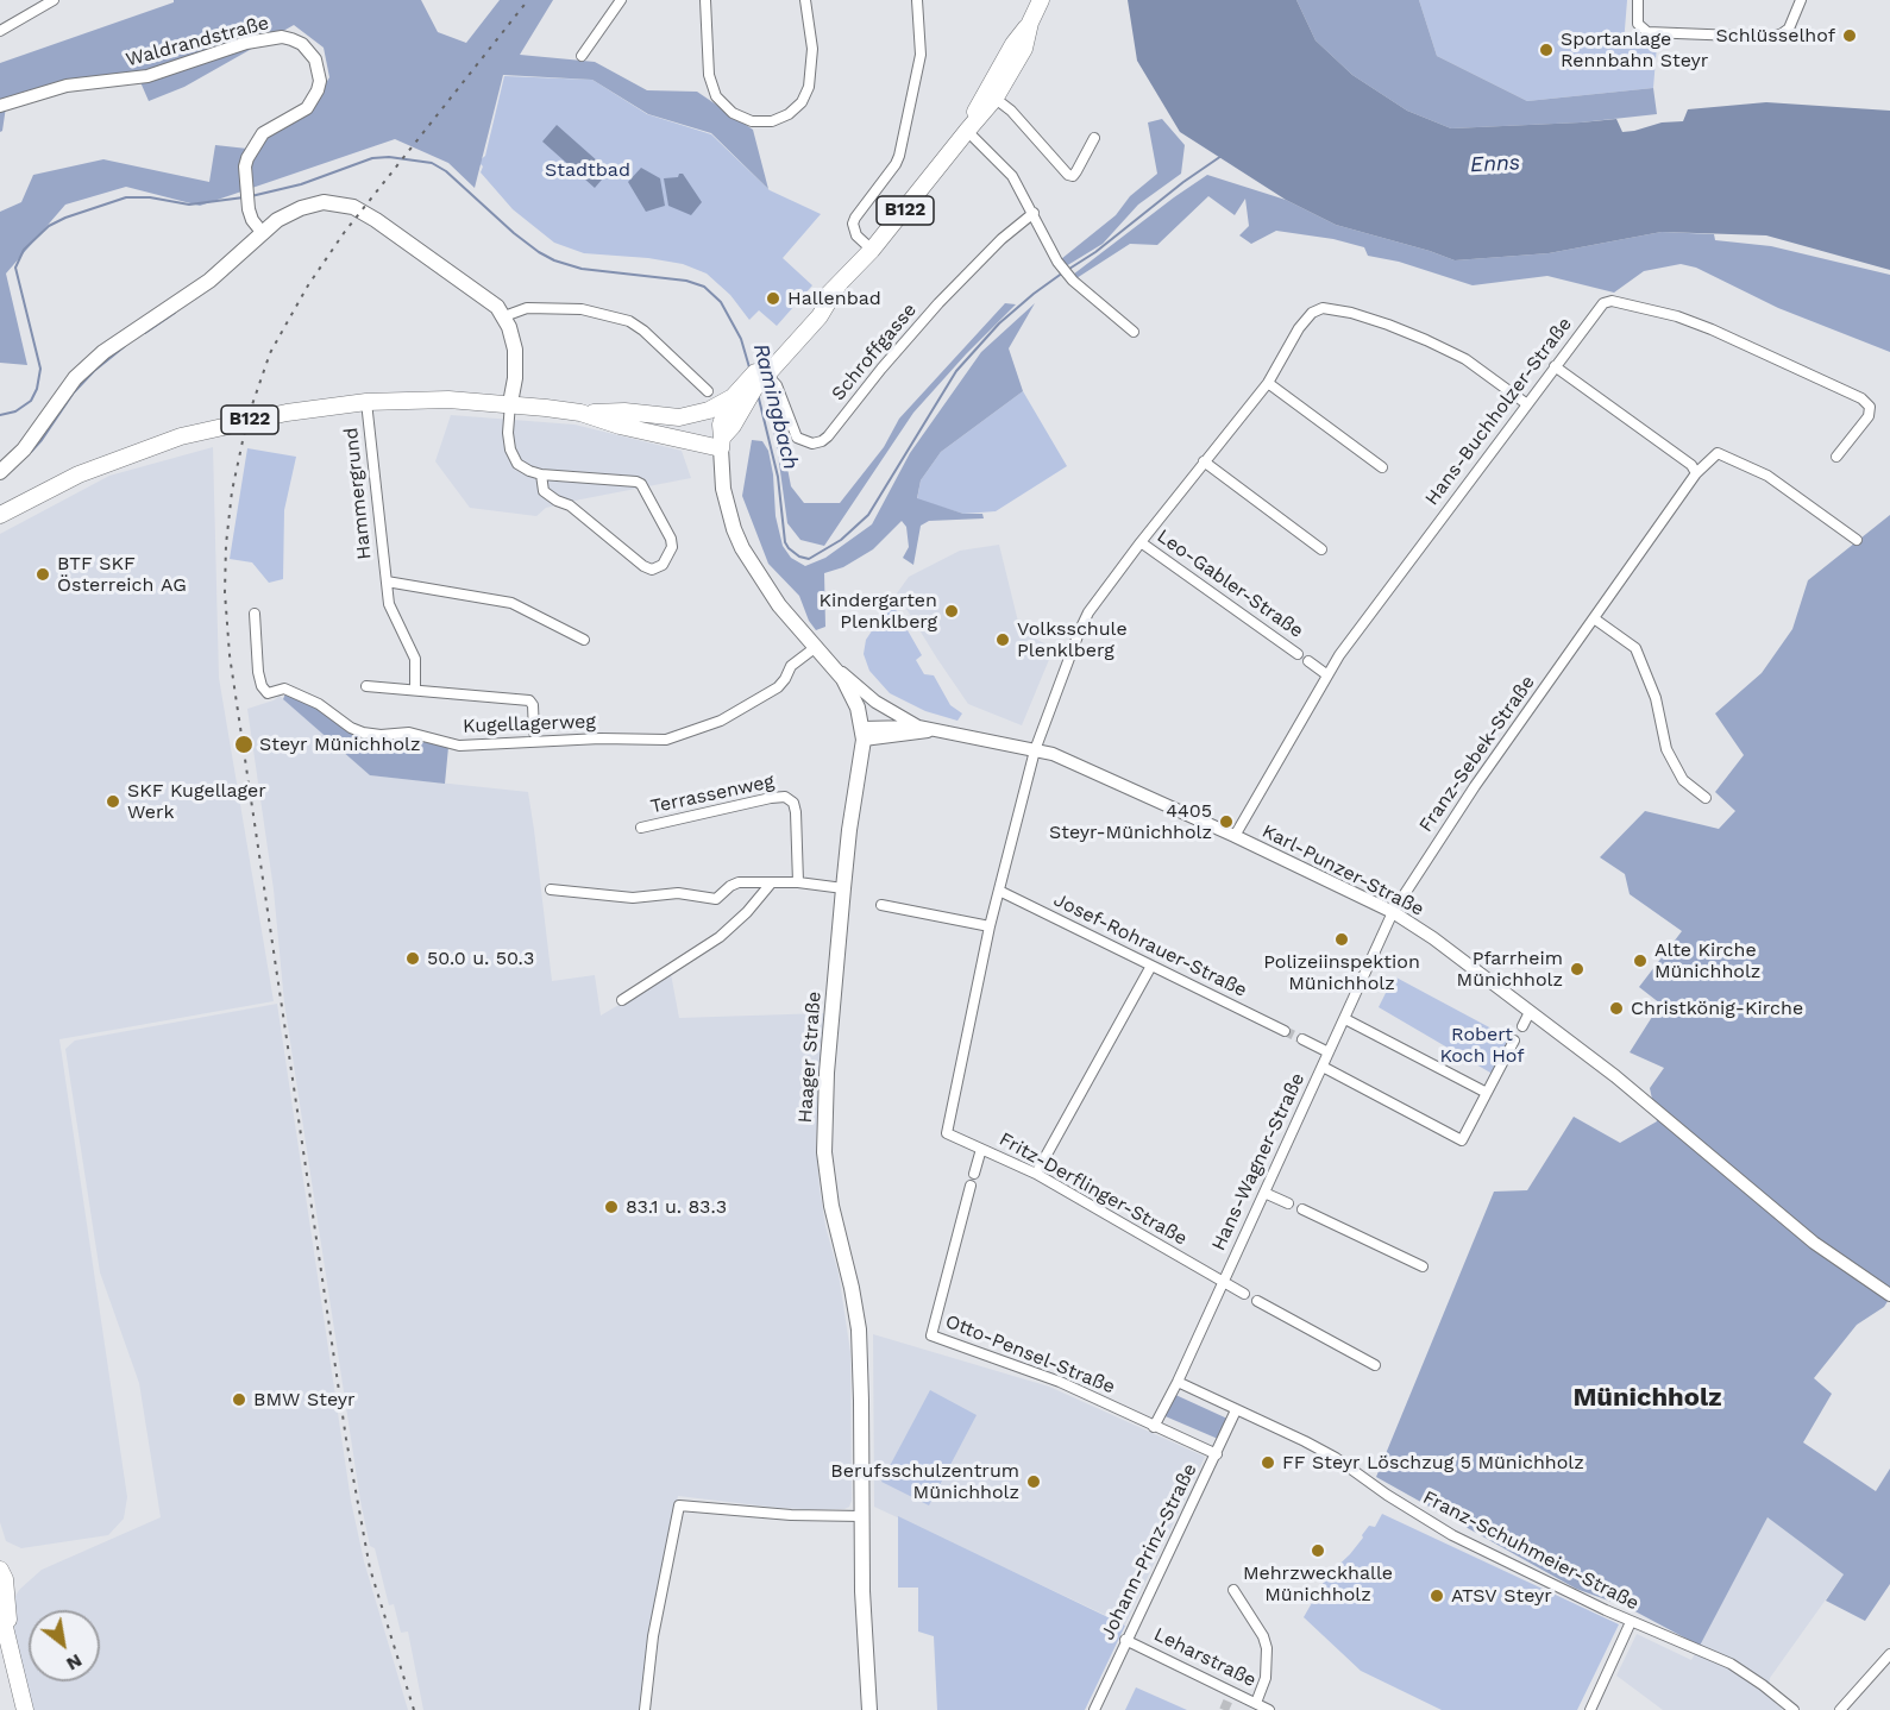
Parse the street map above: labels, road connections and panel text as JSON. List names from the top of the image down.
{
  "streets": {
    "main road": ["B122", "Haager Straße"],
    "street": [
      "Waldrandstraße",
      "Schroffgasse",
      "Hans-Buchholzer-Straße",
      "Hammergrund",
      "Leo-Gabler-Straße",
      "Kugellagerweg",
      "Franz-Sebek-Straße",
      "Terrassenweg",
      "Karl-Punzer-Straße",
      "Josef-Rohrauer-Straße",
      "Hans-Wagner-Straße",
      "Fritz-Derflinger-Straße",
      "Otto-Pensel-Straße",
      "Franz-Schuhmeier-Straße",
      "Johann-Prinz-Straße",
      "Leharstraße"
    ]
  },
  "crossings": [
    ["B122", "Schroffgasse"],
    ["B122", "Hammergrund"],
    ["B122", "Haager Straße"],
    ["Hans-Buchholzer-Straße", "Leo-Gabler-Straße"],
    ["Hans-Buchholzer-Straße", "Karl-Punzer-Straße"],
    ["Leo-Gabler-Straße", "Karl-Punzer-Straße"],
    ["Leo-Gabler-Straße", "Josef-Rohrauer-Straße"],
    ["Leo-Gabler-Straße", "Fritz-Derflinger-Straße"],
    ["Kugellagerweg", "Haager Straße"],
    ["Franz-Sebek-Straße", "Karl-Punzer-Straße"],
    ["Franz-Sebek-Straße", "Hans-Wagner-Straße"],
    ["Karl-Punzer-Straße", "Haager Straße"],
    ["Karl-Punzer-Straße", "Hans-Wagner-Straße"],
    ["Hans-Wagner-Straße", "Fritz-Derflinger-Straße"],
    ["Hans-Wagner-Straße", "Otto-Pensel-Straße"],
    ["Hans-Wagner-Straße", "Franz-Schuhmeier-Straße"],
    ["Otto-Pensel-Straße", "Johann-Prinz-Straße"],
    ["Franz-Schuhmeier-Straße", "Johann-Prinz-Straße"],
    ["Johann-Prinz-Straße", "Leharstraße"]
  ],
  "districts": ["Münichholz"],
  "water": ["Enns", "Ramingbach"],
  "parks": ["Stadtbad", "Robert Koch Hof"],
  "places": [
    "Schlüsselhof",
    "Sportanlage Rennbahn Steyr",
    "Hallenbad",
    "BTF SKF Österreich AG",
    "Kindergarten Plenklberg",
    "Volksschule Plenklberg",
    "Steyr Münichholz",
    "SKF Kugellager Werk",
    "4405 Steyr-Münichholz",
    "Polizeiinspektion Münichholz",
    "50.0 u. 50.3",
    "Alte Kirche Münichholz",
    "Pfarrheim Münichholz",
    "Christkönig-Kirche",
    "83.1 u. 83.3",
    "BMW Steyr",
    "FF Steyr Löschzug 5 Münichholz",
    "Berufsschulzentrum Münichholz",
    "Mehrzweckhalle Münichholz",
    "ATSV Steyr"
  ],
  "north": "bottom right"
}
